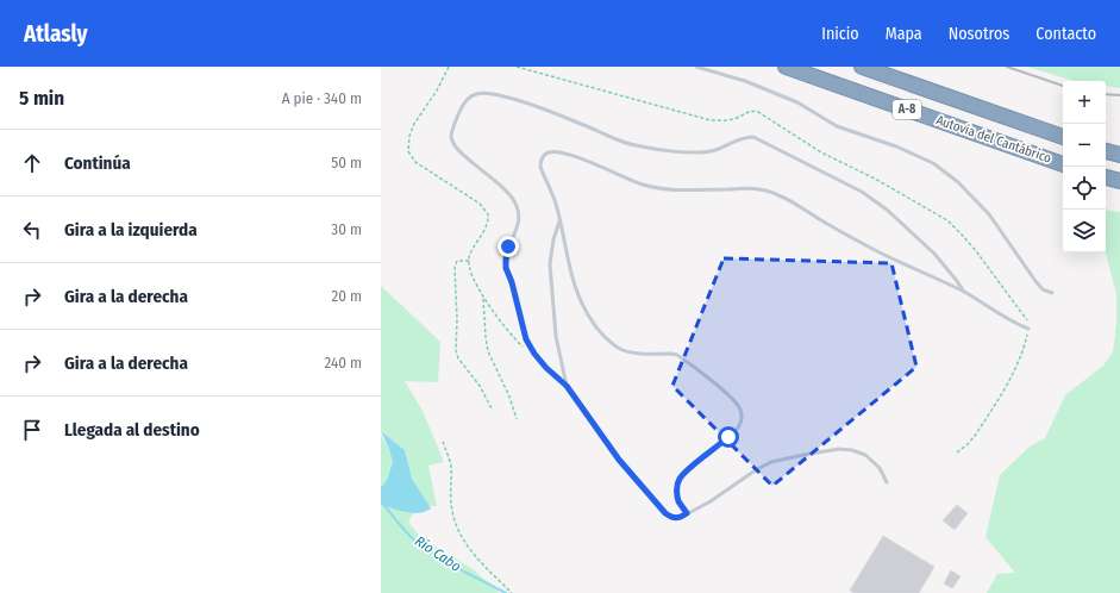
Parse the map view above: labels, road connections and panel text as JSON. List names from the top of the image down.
{
  "streets": {
    "highway": ["A-8", "Autovía del Cantábrico"]
  },
  "water": ["Río Cabo"],
  "page": {
    "header": "Atlasly",
    "nav": [
      "Inicio",
      "Mapa",
      "Nosotros",
      "Contacto"
    ],
    "heading": ["5 min", "A pie · 340 m"],
    "map_buttons": ["+", "−"],
    "list": [
      ["Continúa", "50 m"],
      ["Gira a la izquierda", "30 m"],
      ["Gira a la derecha", "20 m"],
      ["Gira a la derecha", "240 m"],
      "Llegada al destino"
    ]
  }
}
